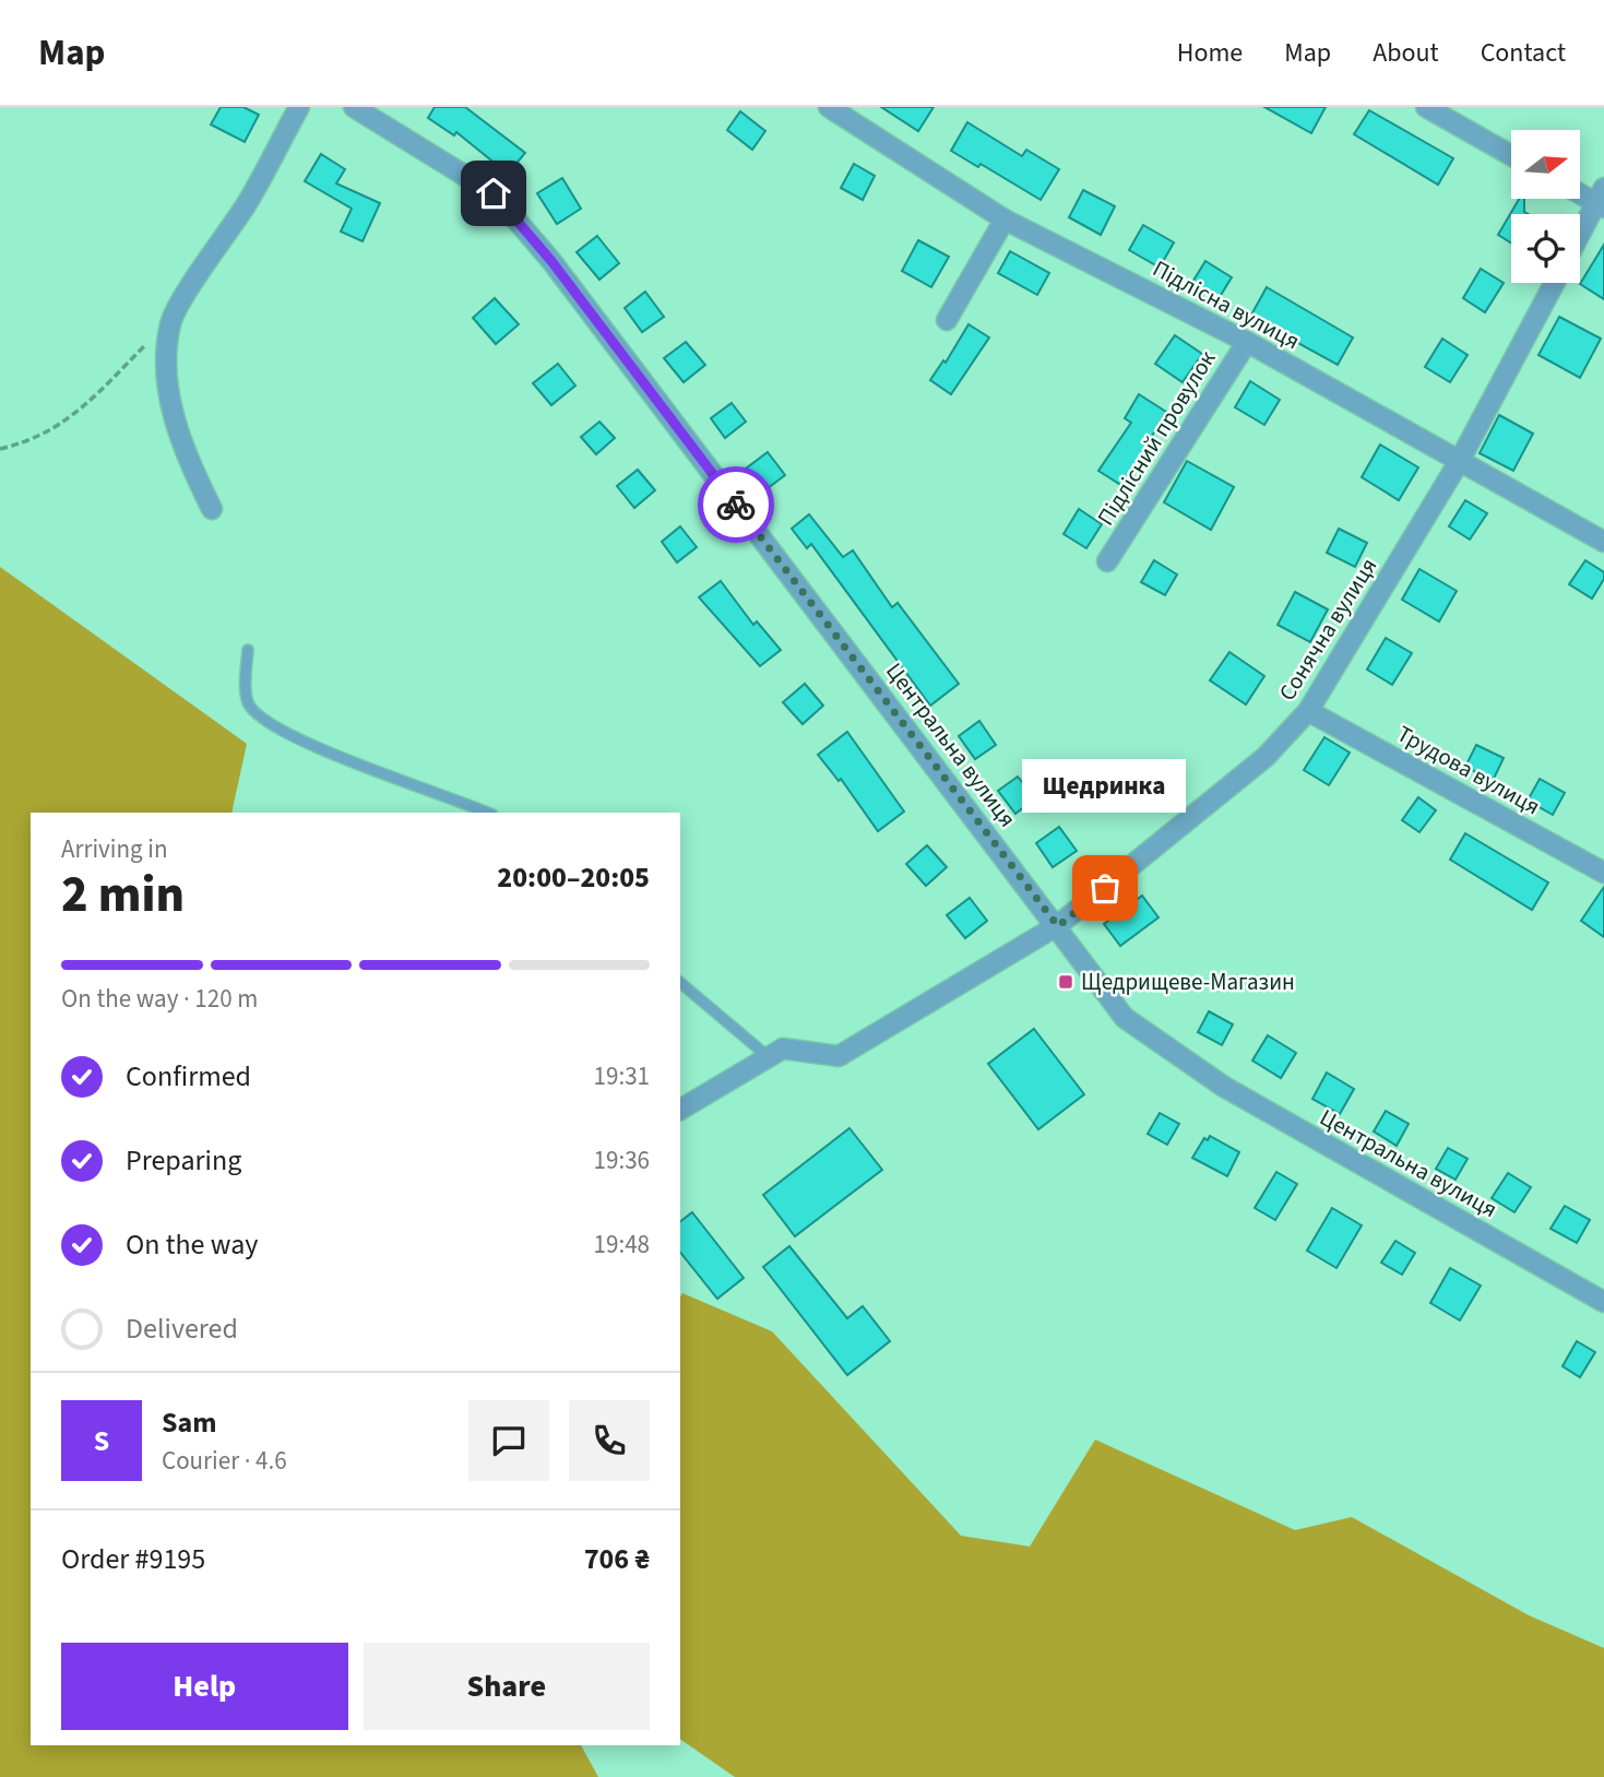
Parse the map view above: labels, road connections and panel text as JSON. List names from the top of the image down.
{
  "streets": {
    "street": [
      "Підлісна вулиця",
      "Підлісний провулок",
      "Сонячна вулиця",
      "Центральна вулиця",
      "Трудова вулиця"
    ]
  },
  "crossings": [
    ["Підлісна вулиця", "Підлісний провулок"],
    ["Підлісна вулиця", "Сонячна вулиця"],
    ["Сонячна вулиця", "Центральна вулиця"],
    ["Сонячна вулиця", "Трудова вулиця"]
  ],
  "places": {
    "other": ["Щедринка"],
    "transit": ["Щедрищеве-Магазин"]
  },
  "north": "right",
  "page": {
    "header": "Map",
    "nav": [
      "Home",
      "Map",
      "About",
      "Contact"
    ],
    "bubble": "Щедринка",
    "heading": ["2 min", "Arriving in", "20:00–20:05"],
    "panel": [
      "Sam",
      "Courier · 4.6",
      "Order #9195",
      "706 ₴"
    ],
    "bar": "On the way · 120 m",
    "list": [
      ["Confirmed", "19:31"],
      ["Preparing", "19:36"],
      ["On the way", "19:48"],
      "Delivered"
    ],
    "round": "S",
    "buttons": ["Help", "Share"]
  }
}
